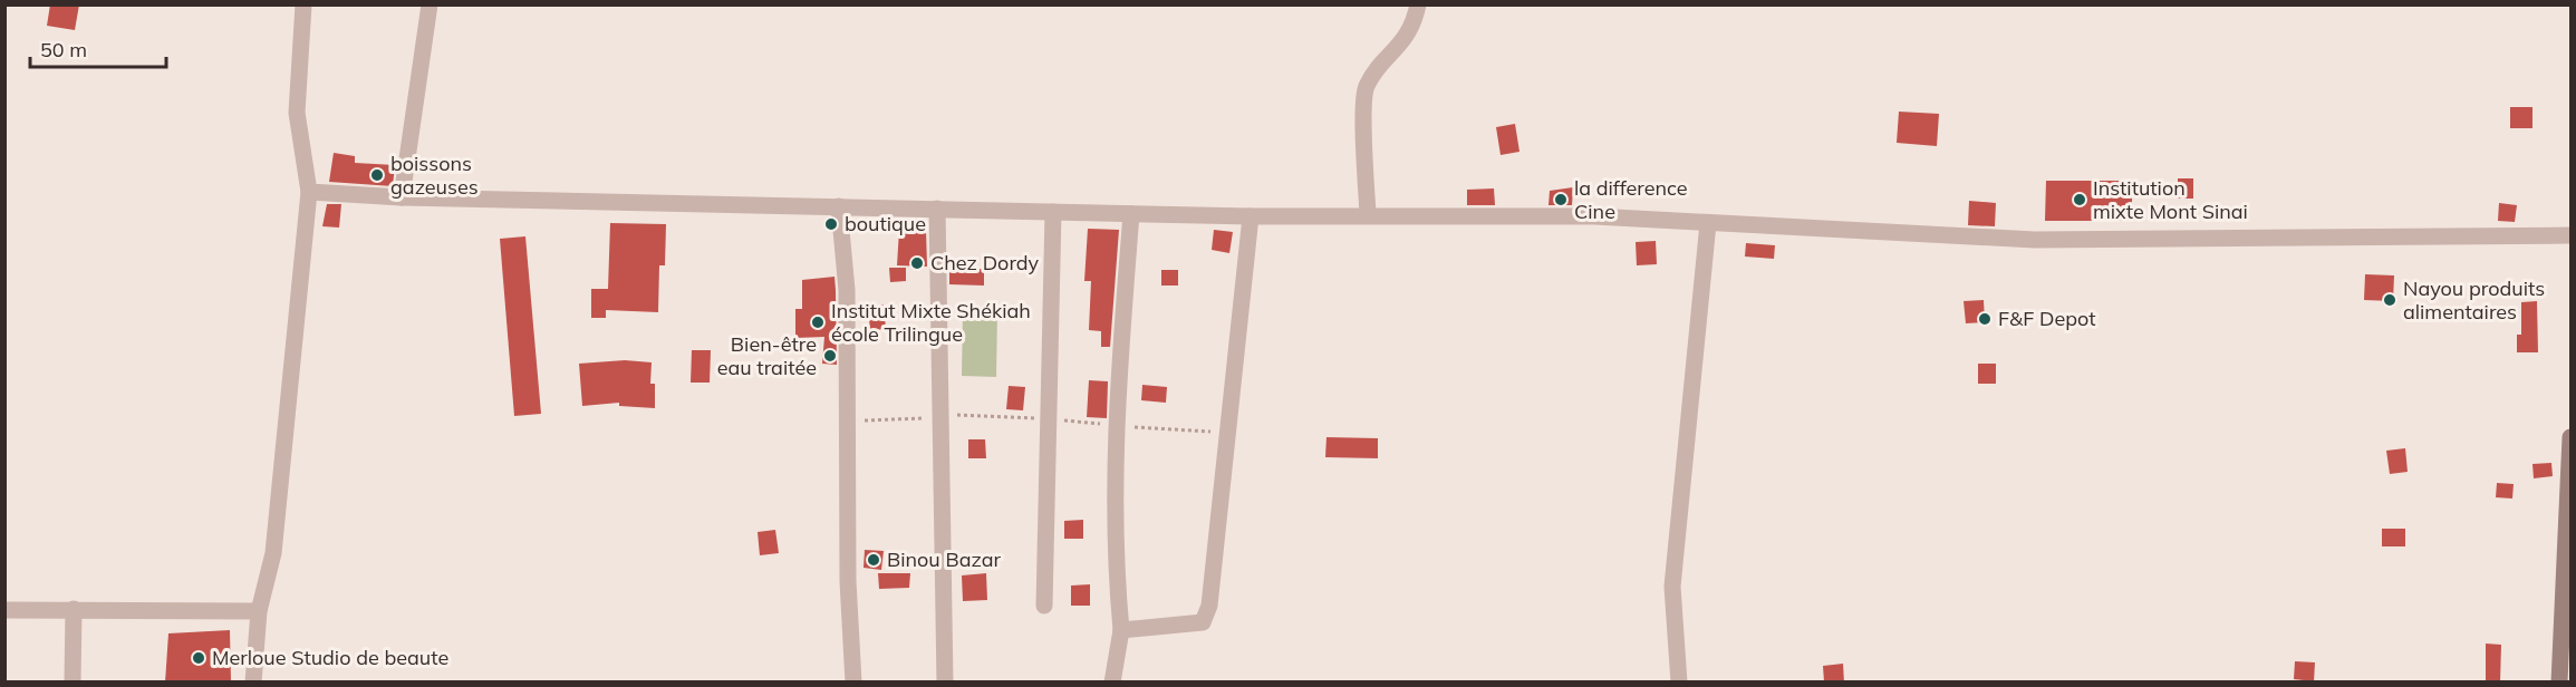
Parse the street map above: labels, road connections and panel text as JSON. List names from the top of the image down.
{
  "places": [
    "boissons gazeuses",
    "la difference Cine",
    "Institution mixte Mont Sinai",
    "boutique",
    "Chez Dordy",
    "Nayou produits alimentaires",
    "F&F Depot",
    "Institut Mixte Shékiah école Trilingue",
    "Bien-être eau traitée",
    "Binou Bazar",
    "Merloue Studio de beaute"
  ],
  "scale_bar": "50 m"
}
